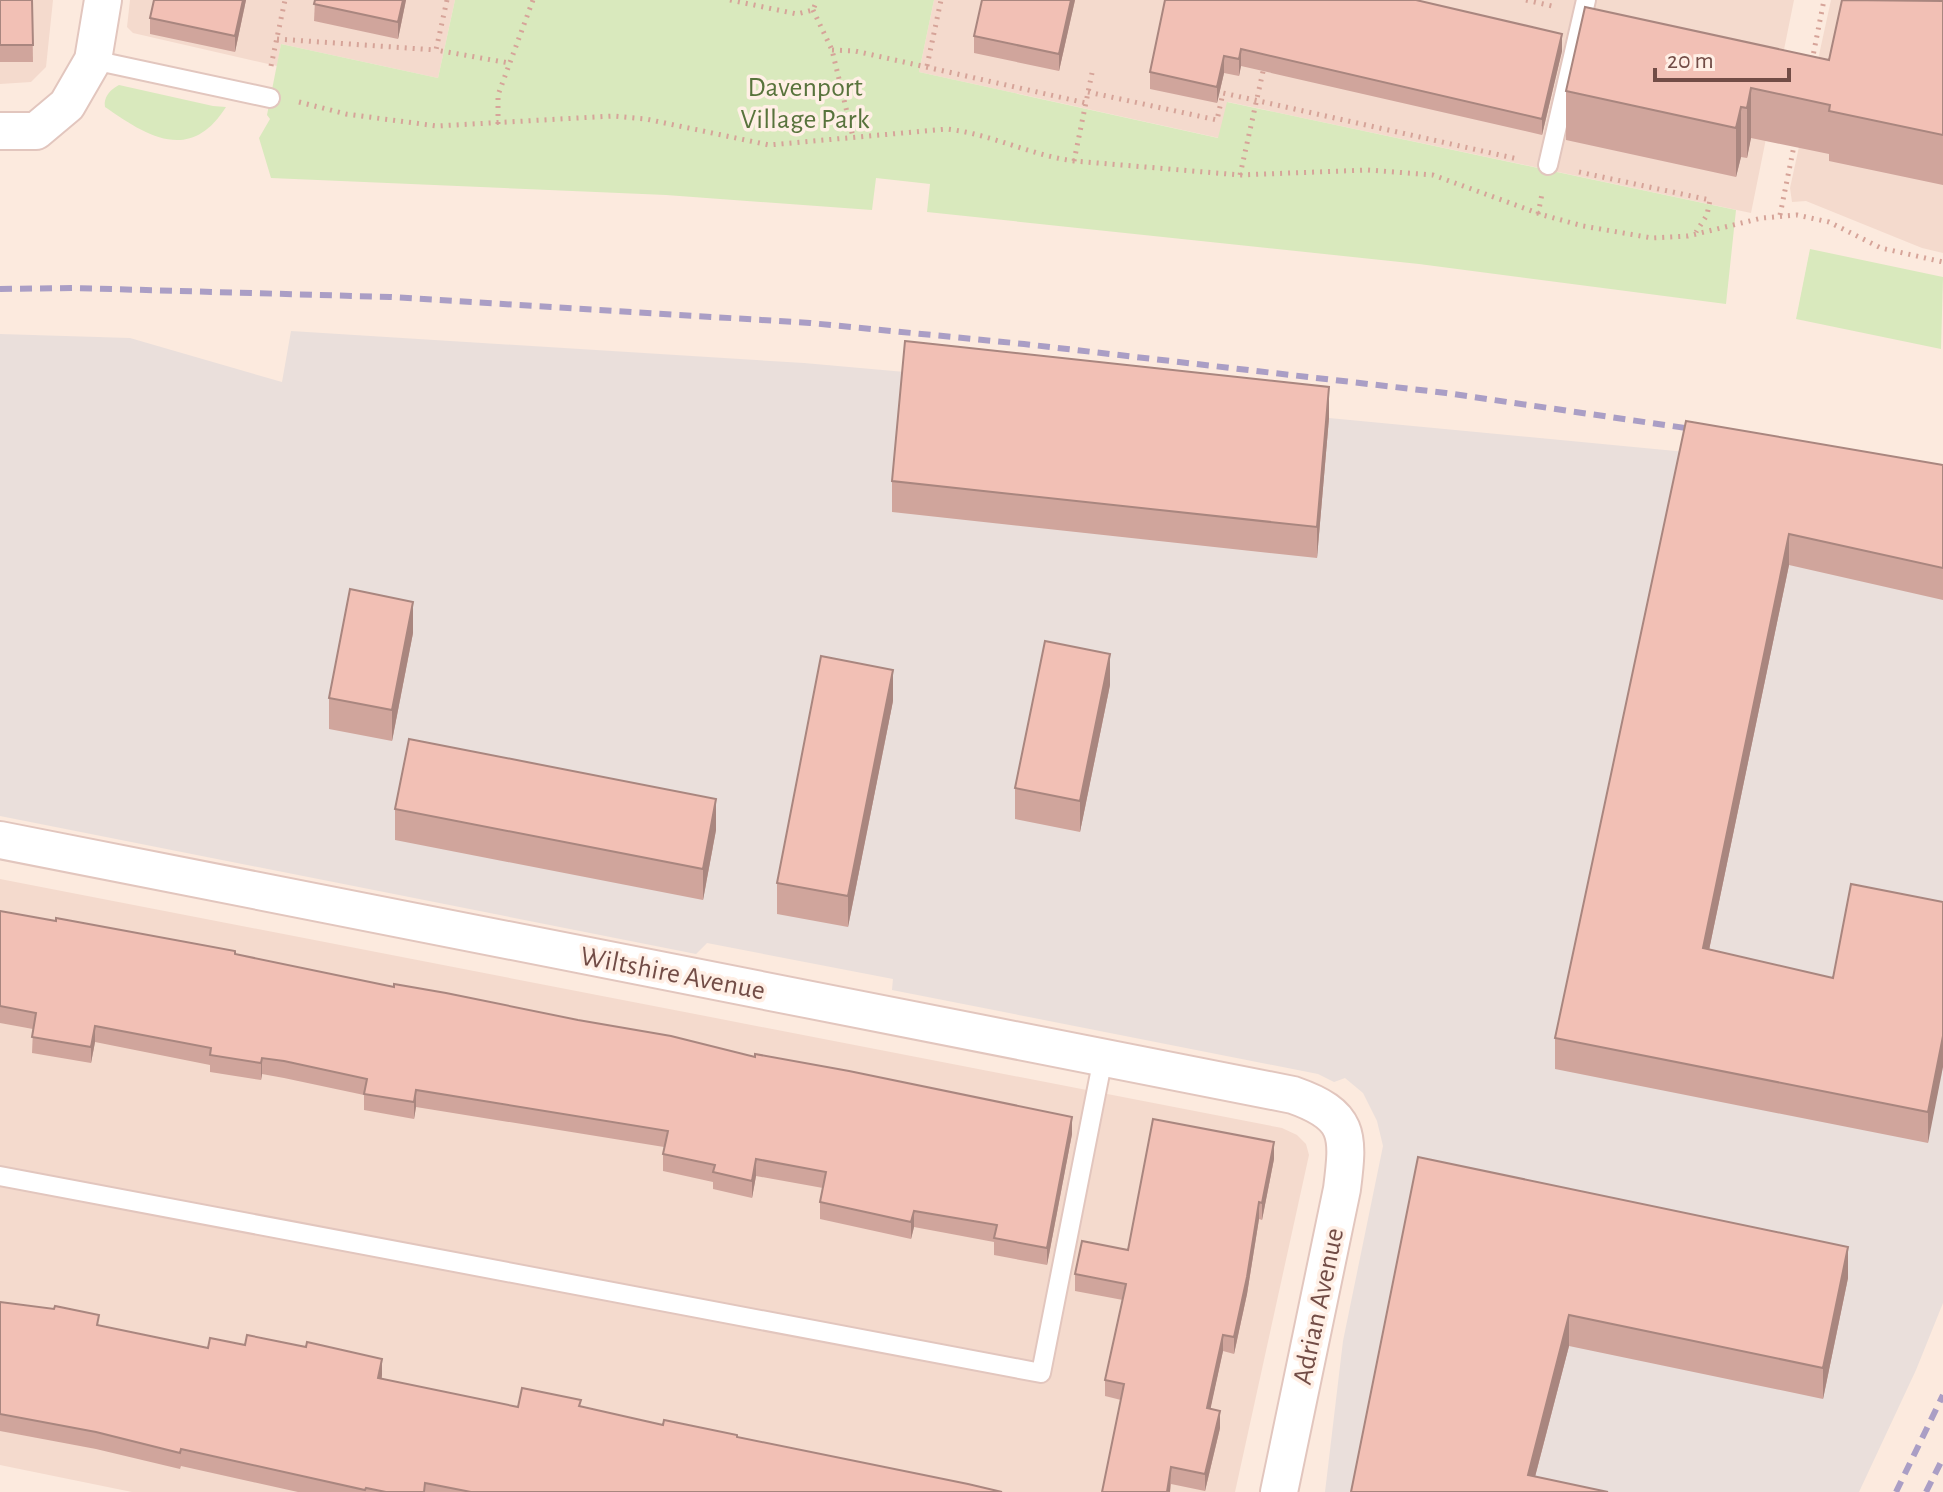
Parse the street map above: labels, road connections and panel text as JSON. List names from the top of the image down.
{
  "streets": {
    "street": ["Wiltshire Avenue", "Adrian Avenue"]
  },
  "crossings": [
    ["Wiltshire Avenue", "Adrian Avenue"]
  ],
  "parks": ["Davenport Village Park"],
  "scale_bar": "20 m"
}
